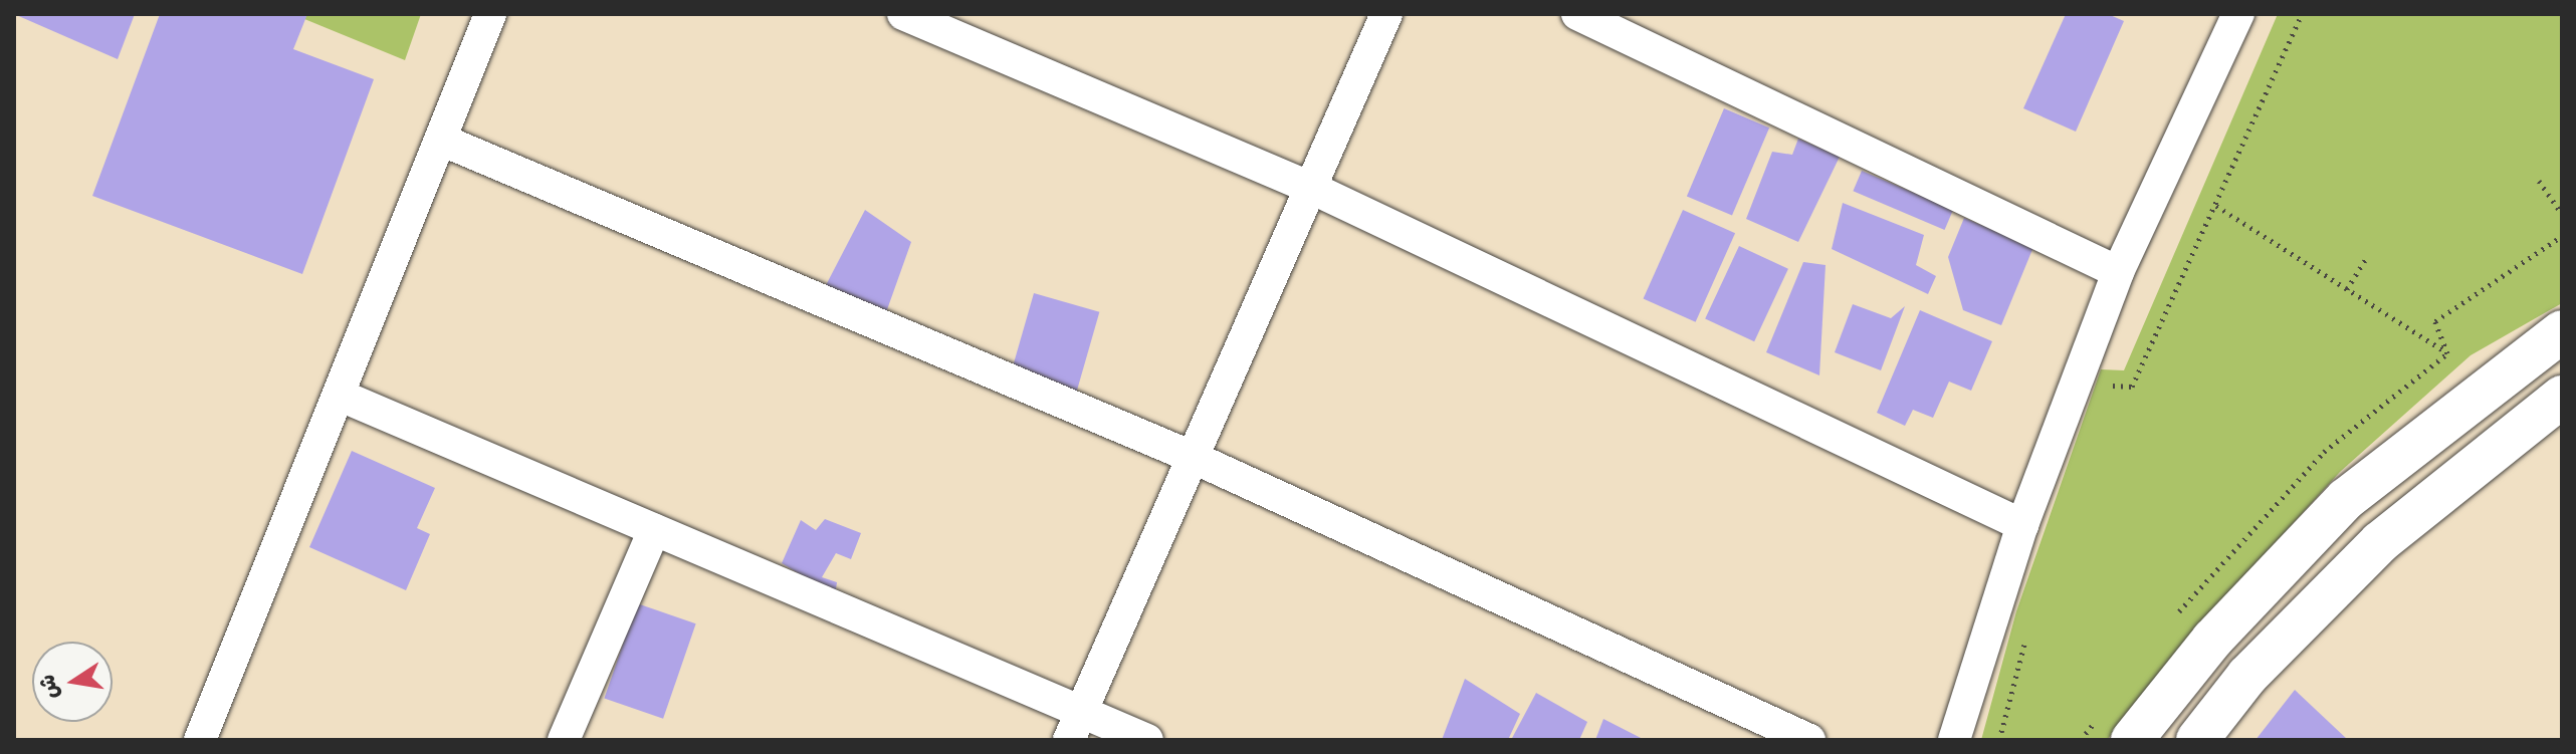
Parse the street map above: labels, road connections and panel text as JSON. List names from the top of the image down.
{
  "north": "left"
}
